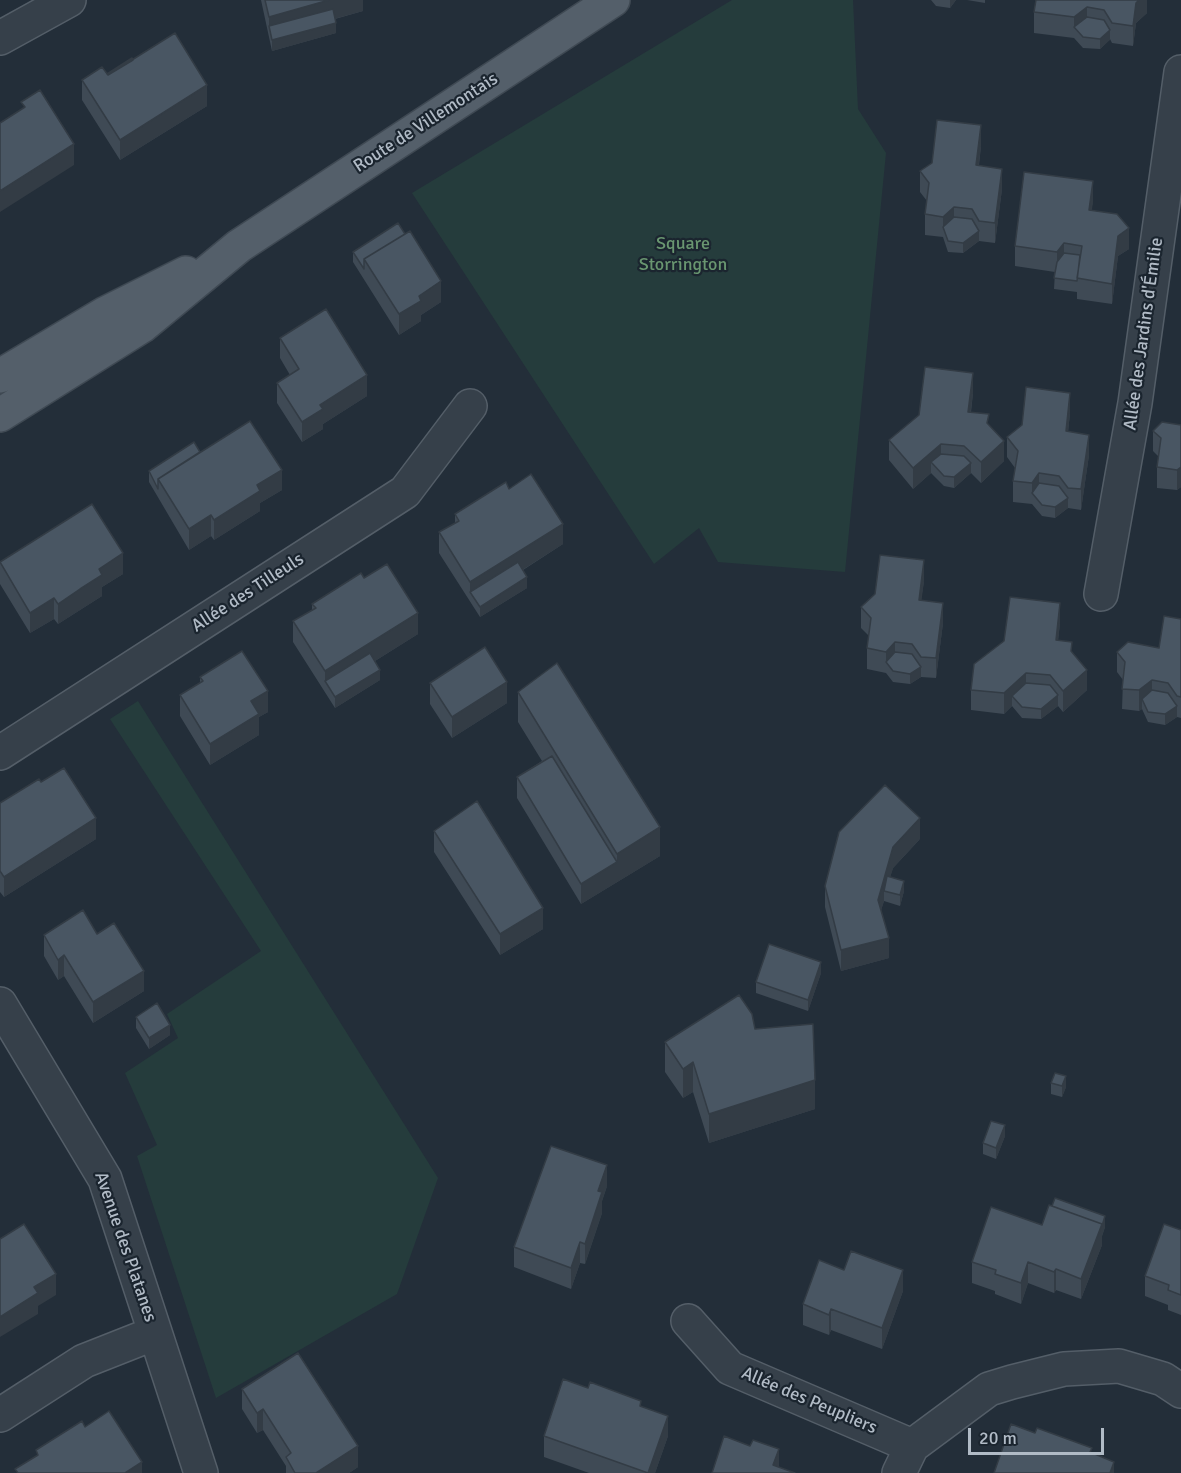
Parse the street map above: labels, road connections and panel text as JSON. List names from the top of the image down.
{
  "streets": {
    "main road": ["Route de Villemontais"],
    "street": [
      "Allée des Jardins d'Émilie",
      "Allée des Tilleuls",
      "Avenue des Platanes",
      "Allée des Peupliers"
    ]
  },
  "parks": ["Square Storrington"],
  "scale_bar": "20 m"
}
